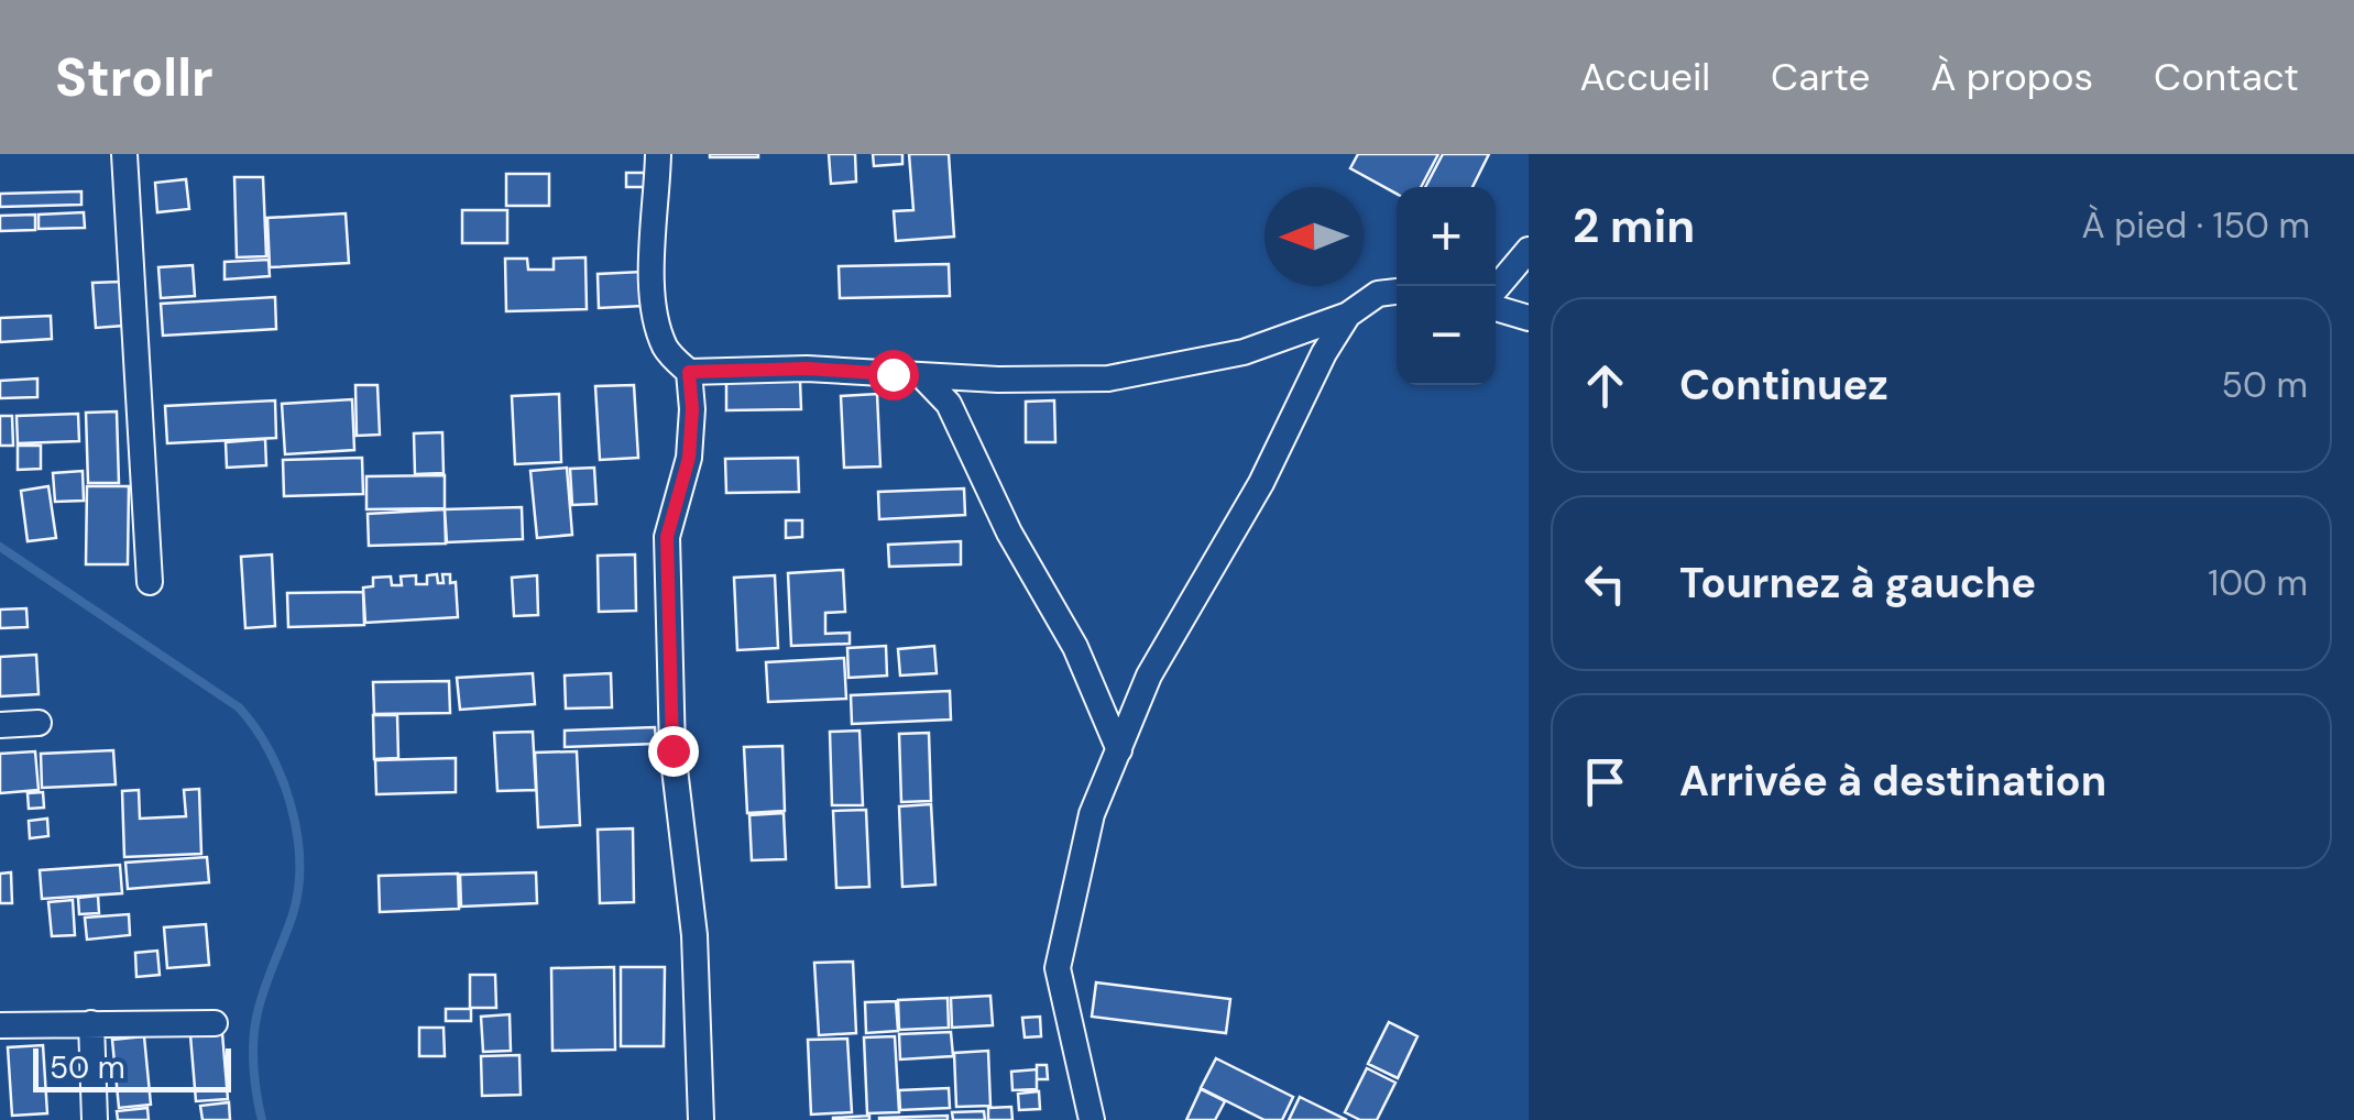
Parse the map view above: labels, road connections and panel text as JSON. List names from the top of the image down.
{
  "scale_bar": "50 m",
  "north": "left",
  "page": {
    "header": "Strollr",
    "nav": [
      "Accueil",
      "Carte",
      "À propos",
      "Contact"
    ],
    "heading": ["2 min", "À pied · 150 m"],
    "map_buttons": ["+", "−"],
    "list": [
      ["Continuez", "50 m"],
      ["Tournez à gauche", "100 m"],
      "Arrivée à destination"
    ],
    "scale": "50 m"
  }
}
